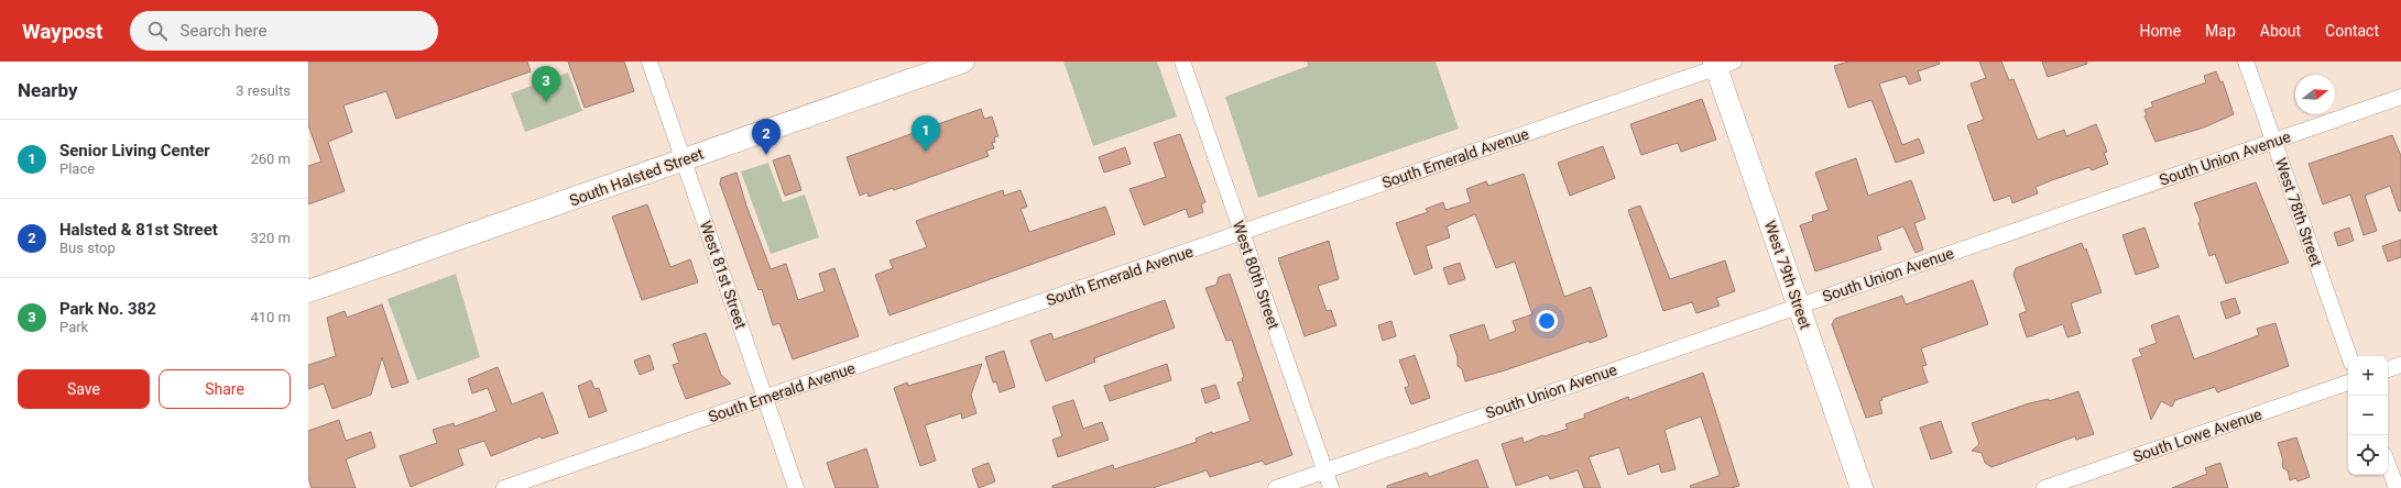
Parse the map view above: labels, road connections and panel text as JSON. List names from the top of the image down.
{
  "streets": {
    "main road": ["South Halsted Street", "West 79th Street"],
    "street": [
      "South Emerald Avenue",
      "South Union Avenue",
      "West 78th Street",
      "West 81st Street",
      "West 80th Street",
      "South Lowe Avenue"
    ]
  },
  "crossings": [
    ["South Emerald Avenue", "West 81st Street"],
    ["South Emerald Avenue", "West 80th Street"],
    ["South Emerald Avenue", "West 79th Street"],
    ["South Union Avenue", "West 78th Street"],
    ["South Union Avenue", "West 80th Street"],
    ["South Union Avenue", "West 79th Street"],
    ["South Halsted Street", "West 81st Street"]
  ],
  "north": "right",
  "page": {
    "header": "Waypost",
    "search": "Search here",
    "nav": [
      "Home",
      "Map",
      "About",
      "Contact"
    ],
    "heading": ["Nearby", "3 results"],
    "pins": ["3", "1", "2"],
    "list": [
      {
        "mark": "1",
        "name": "Senior Living Center",
        "note": "Place",
        "value": "260 m"
      },
      {
        "mark": "2",
        "name": "Halsted & 81st Street",
        "note": "Bus stop",
        "value": "320 m"
      },
      {
        "mark": "3",
        "name": "Park No. 382",
        "note": "Park",
        "value": "410 m"
      }
    ],
    "buttons": ["Save", "Share"],
    "map_buttons": ["+", "−"]
  }
}
